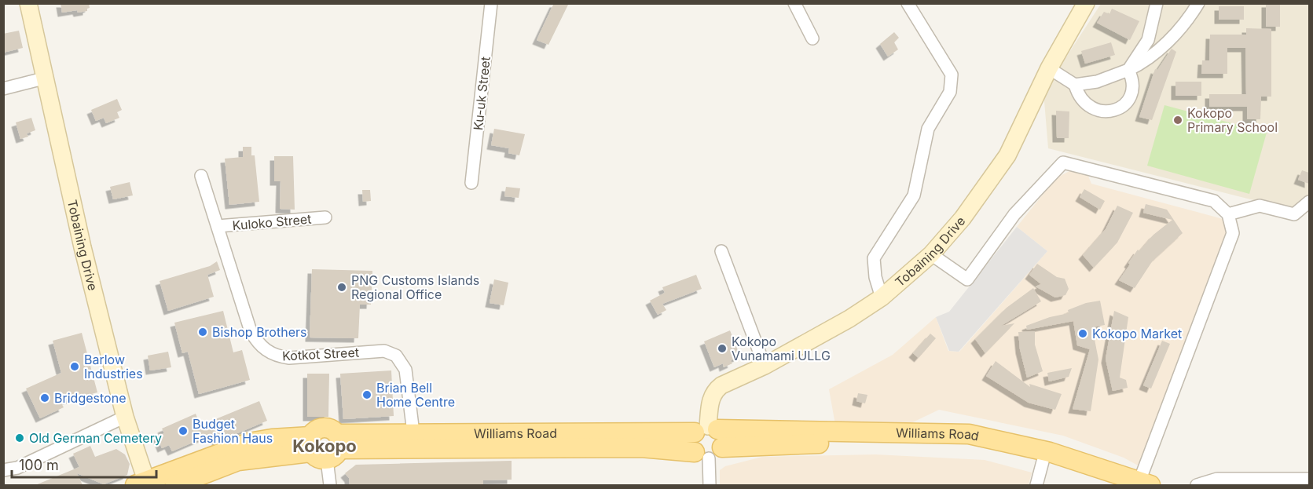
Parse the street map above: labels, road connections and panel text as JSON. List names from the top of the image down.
{
  "streets": {
    "main road": ["Williams Road"],
    "street": [
      "Ku-uk Street",
      "Kuloko Street",
      "Tobaining Drive",
      "Kotkot Street"
    ]
  },
  "crossings": [
    ["Kuloko Street", "Kotkot Street"],
    ["Tobaining Drive", "Williams Road"],
    ["Kotkot Street", "Williams Road"]
  ],
  "districts": ["Kokopo"],
  "places": [
    "Kokopo Primary School",
    "PNG Customs Islands Regional Office",
    "Bishop Brothers",
    "Kokopo Market",
    "Kokopo Vunamami ULLG",
    "Barlow Industries",
    "Brian Bell Home Centre",
    "Bridgestone",
    "Budget Fashion Haus",
    "Old German Cemetery"
  ],
  "scale_bar": "100 m"
}
